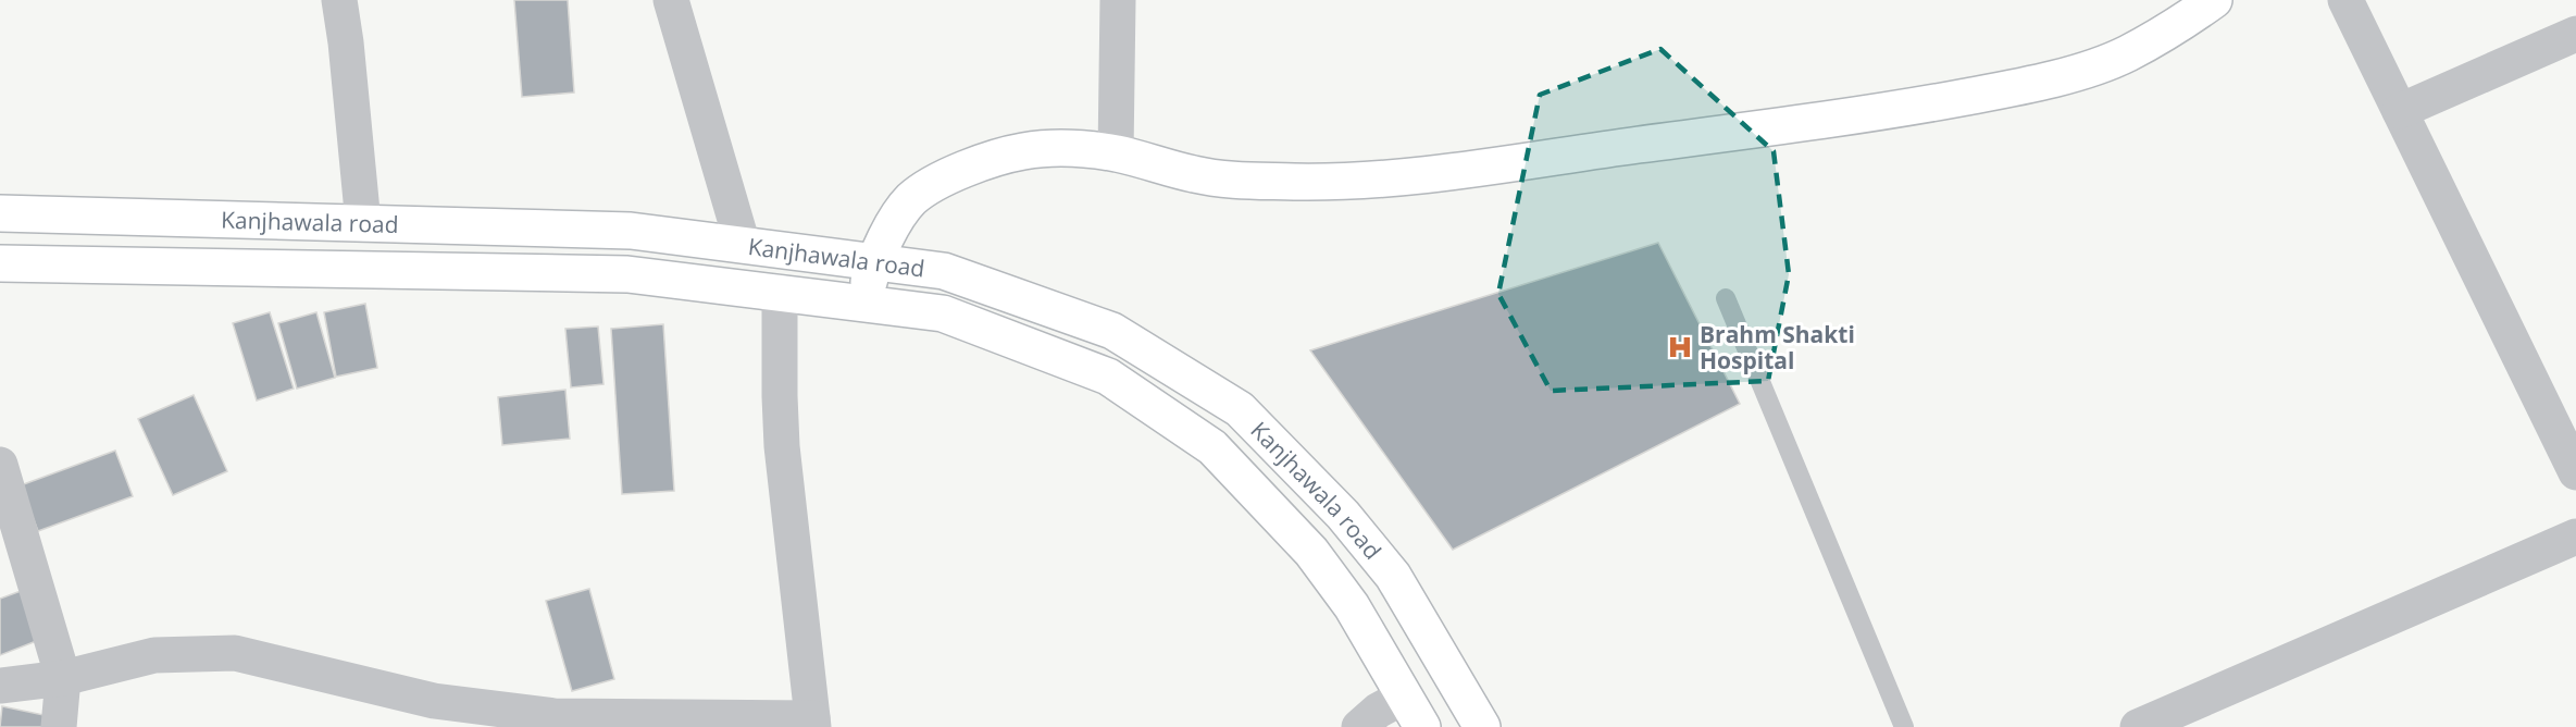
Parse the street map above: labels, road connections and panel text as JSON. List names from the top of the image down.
{
  "streets": {
    "main road": ["Kanjhawala road"]
  },
  "places": {
    "hospital": ["Brahm Shakti Hospital"]
  }
}
